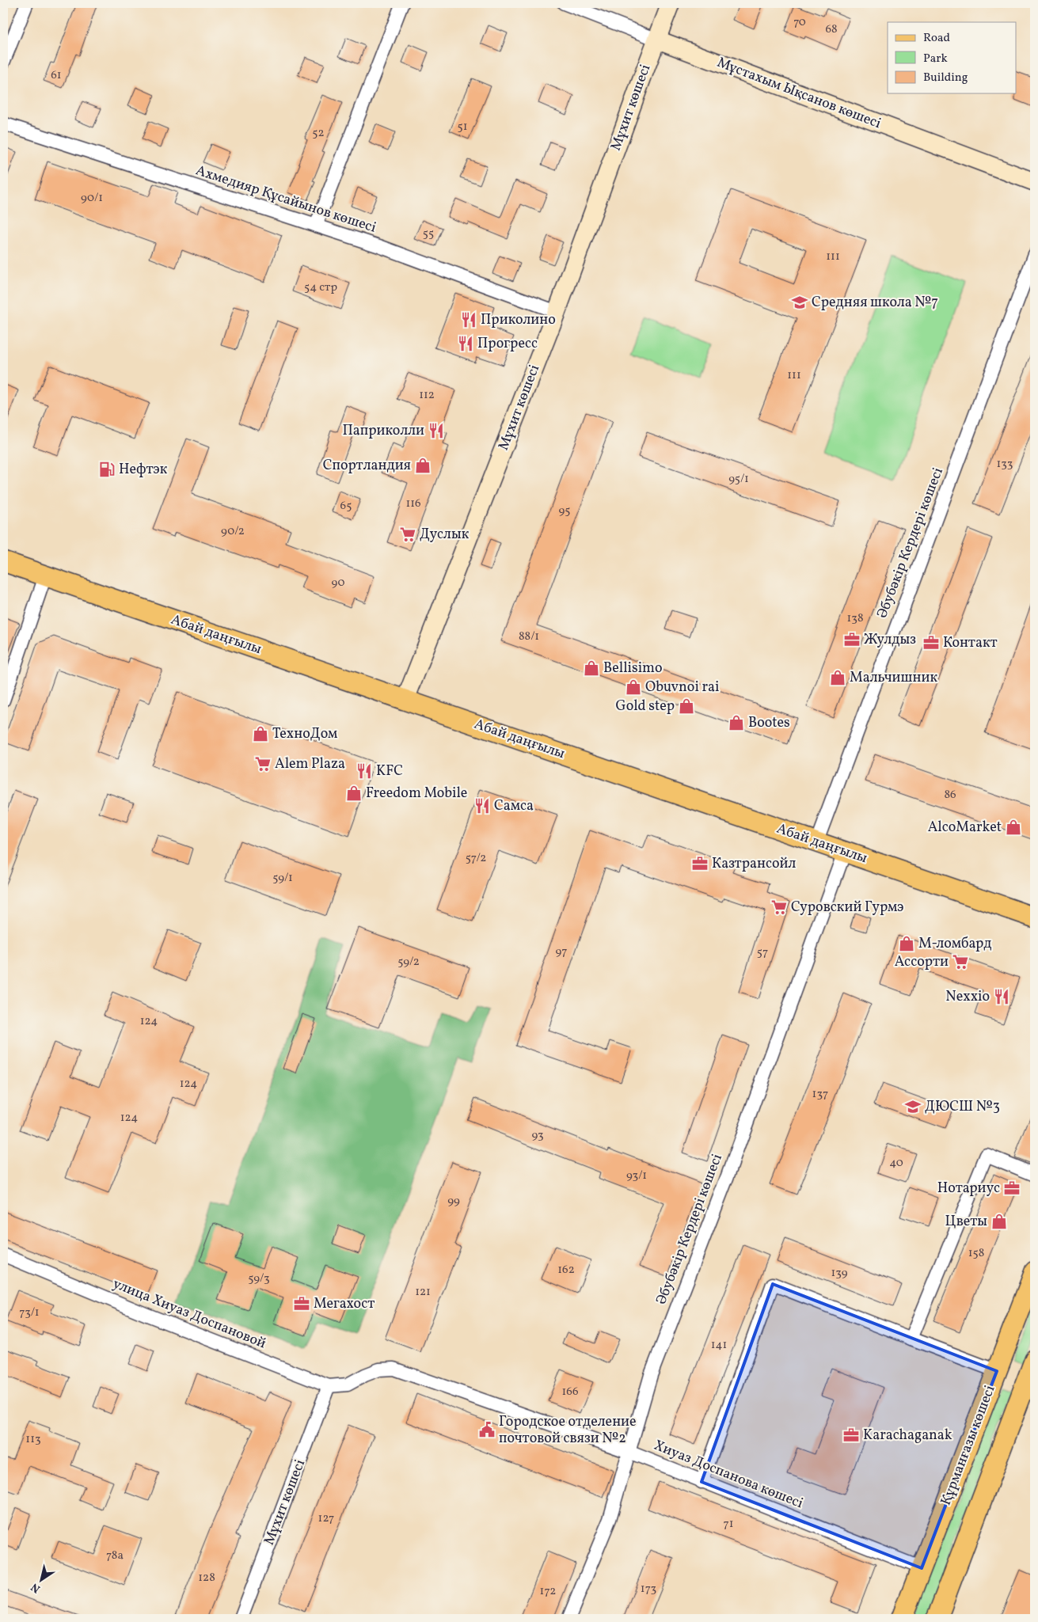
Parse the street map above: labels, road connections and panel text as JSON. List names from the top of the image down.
{
  "streets": {
    "main road": ["Абай даңғылы", "Құрманғазы көшесі"],
    "street": [
      "Мұстахым Ықсанов көшесі",
      "Мұхит көшесі",
      "Ахмедияр Құсайынов көшесі",
      "Әбубәкір Кердері көшесі",
      "улица Хиуаз Доспановой",
      "Хиуаз Доспанова көшесі"
    ]
  },
  "crossings": [
    ["Мұстахым Ықсанов көшесі", "Мұхит көшесі"],
    ["Мұхит көшесі", "Ахмедияр Құсайынов көшесі"],
    ["Мұхит көшесі", "Абай даңғылы"],
    ["Мұхит көшесі", "улица Хиуаз Доспановой"],
    ["Әбубәкір Кердері көшесі", "Абай даңғылы"],
    ["Әбубәкір Кердері көшесі", "Хиуаз Доспанова көшесі"],
    ["улица Хиуаз Доспановой", "Хиуаз Доспанова көшесі"],
    ["Құрманғазы көшесі", "Хиуаз Доспанова көшесі"]
  ],
  "places": {
    "school or university": ["Средняя школа №7", "ДЮСШ №3"],
    "restaurant": [
      "Приколино",
      "Прогресс",
      "Паприколли",
      "KFC",
      "Самса",
      "Nexxio"
    ],
    "shop": [
      "Спортландия",
      "Bellisimo",
      "Мальчишник",
      "Obuvnoi rai",
      "Gold step",
      "Bootes",
      "ТехноДом",
      "Freedom Mobile",
      "AlcoMarket",
      "М-ломбард",
      "Цветы"
    ],
    "fuel station": ["Нефтэк"],
    "supermarket": [
      "Дуслык",
      "Alem Plaza",
      "Суровский Гурмэ",
      "Ассорти"
    ],
    "office": [
      "Жулдыз",
      "Контакт",
      "Казтрансойл",
      "Нотариус",
      "Мегахост",
      "Karachaganak"
    ],
    "public building": ["Городское отделение почтовой связи №2"]
  },
  "house_numbers": [
    "70",
    "68",
    "61",
    "51",
    "52",
    "90/1",
    "55",
    "111",
    "54 стр",
    "111",
    "112",
    "133",
    "95/1",
    "116",
    "65",
    "95",
    "90/2",
    "90",
    "138",
    "88/1",
    "86",
    "57/2",
    "59/1",
    "97",
    "57",
    "59/2",
    "124",
    "124",
    "137",
    "124",
    "93",
    "40",
    "93/1",
    "99",
    "158",
    "162",
    "139",
    "59/3",
    "121",
    "73/1",
    "141",
    "166",
    "113",
    "127",
    "71",
    "78а",
    "128",
    "173",
    "172"
  ],
  "legend": ["Road", "Park", "Building"],
  "north": "bottom left"
}
